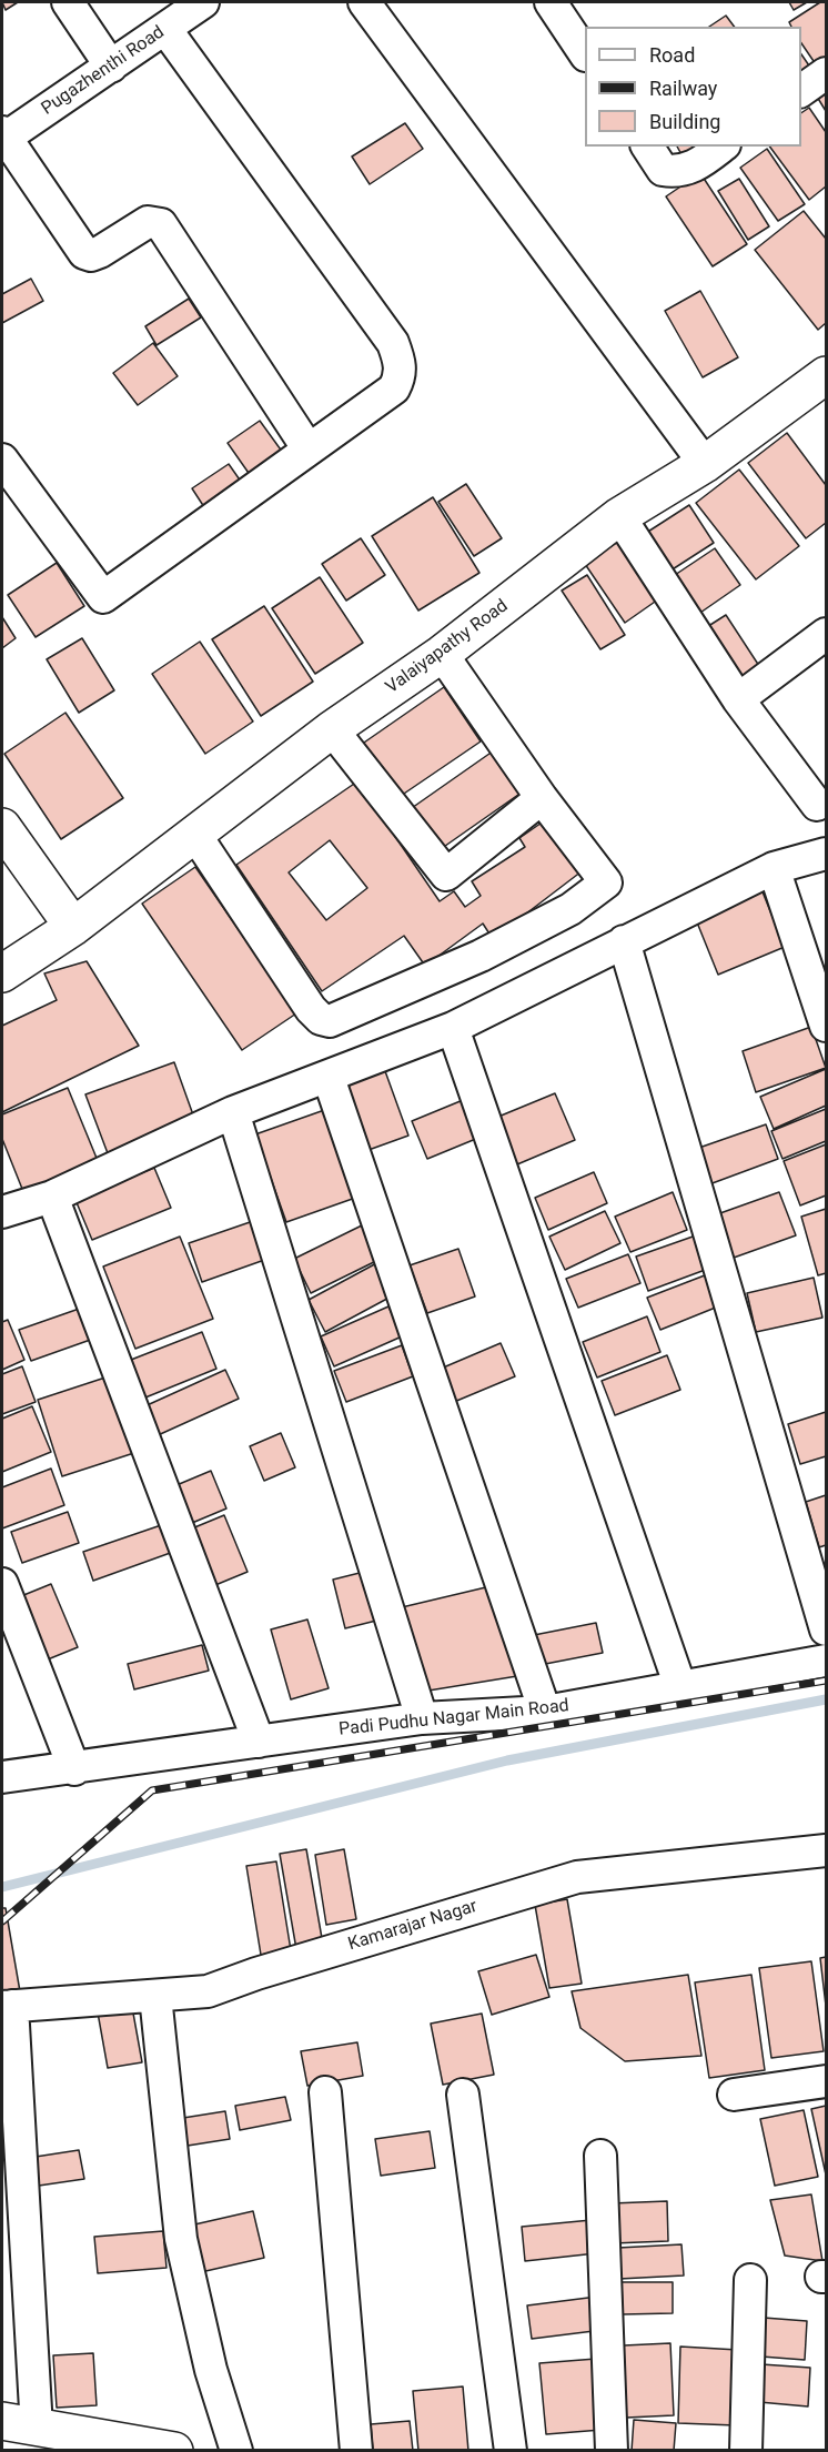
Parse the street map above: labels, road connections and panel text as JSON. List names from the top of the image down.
{
  "streets": {
    "main road": ["Valaiyapathy Road"],
    "street": ["Pugazhenthi Road", "Padi Pudhu Nagar Main Road", "Kamarajar Nagar"]
  },
  "legend": ["Road", "Railway", "Building"]
}
